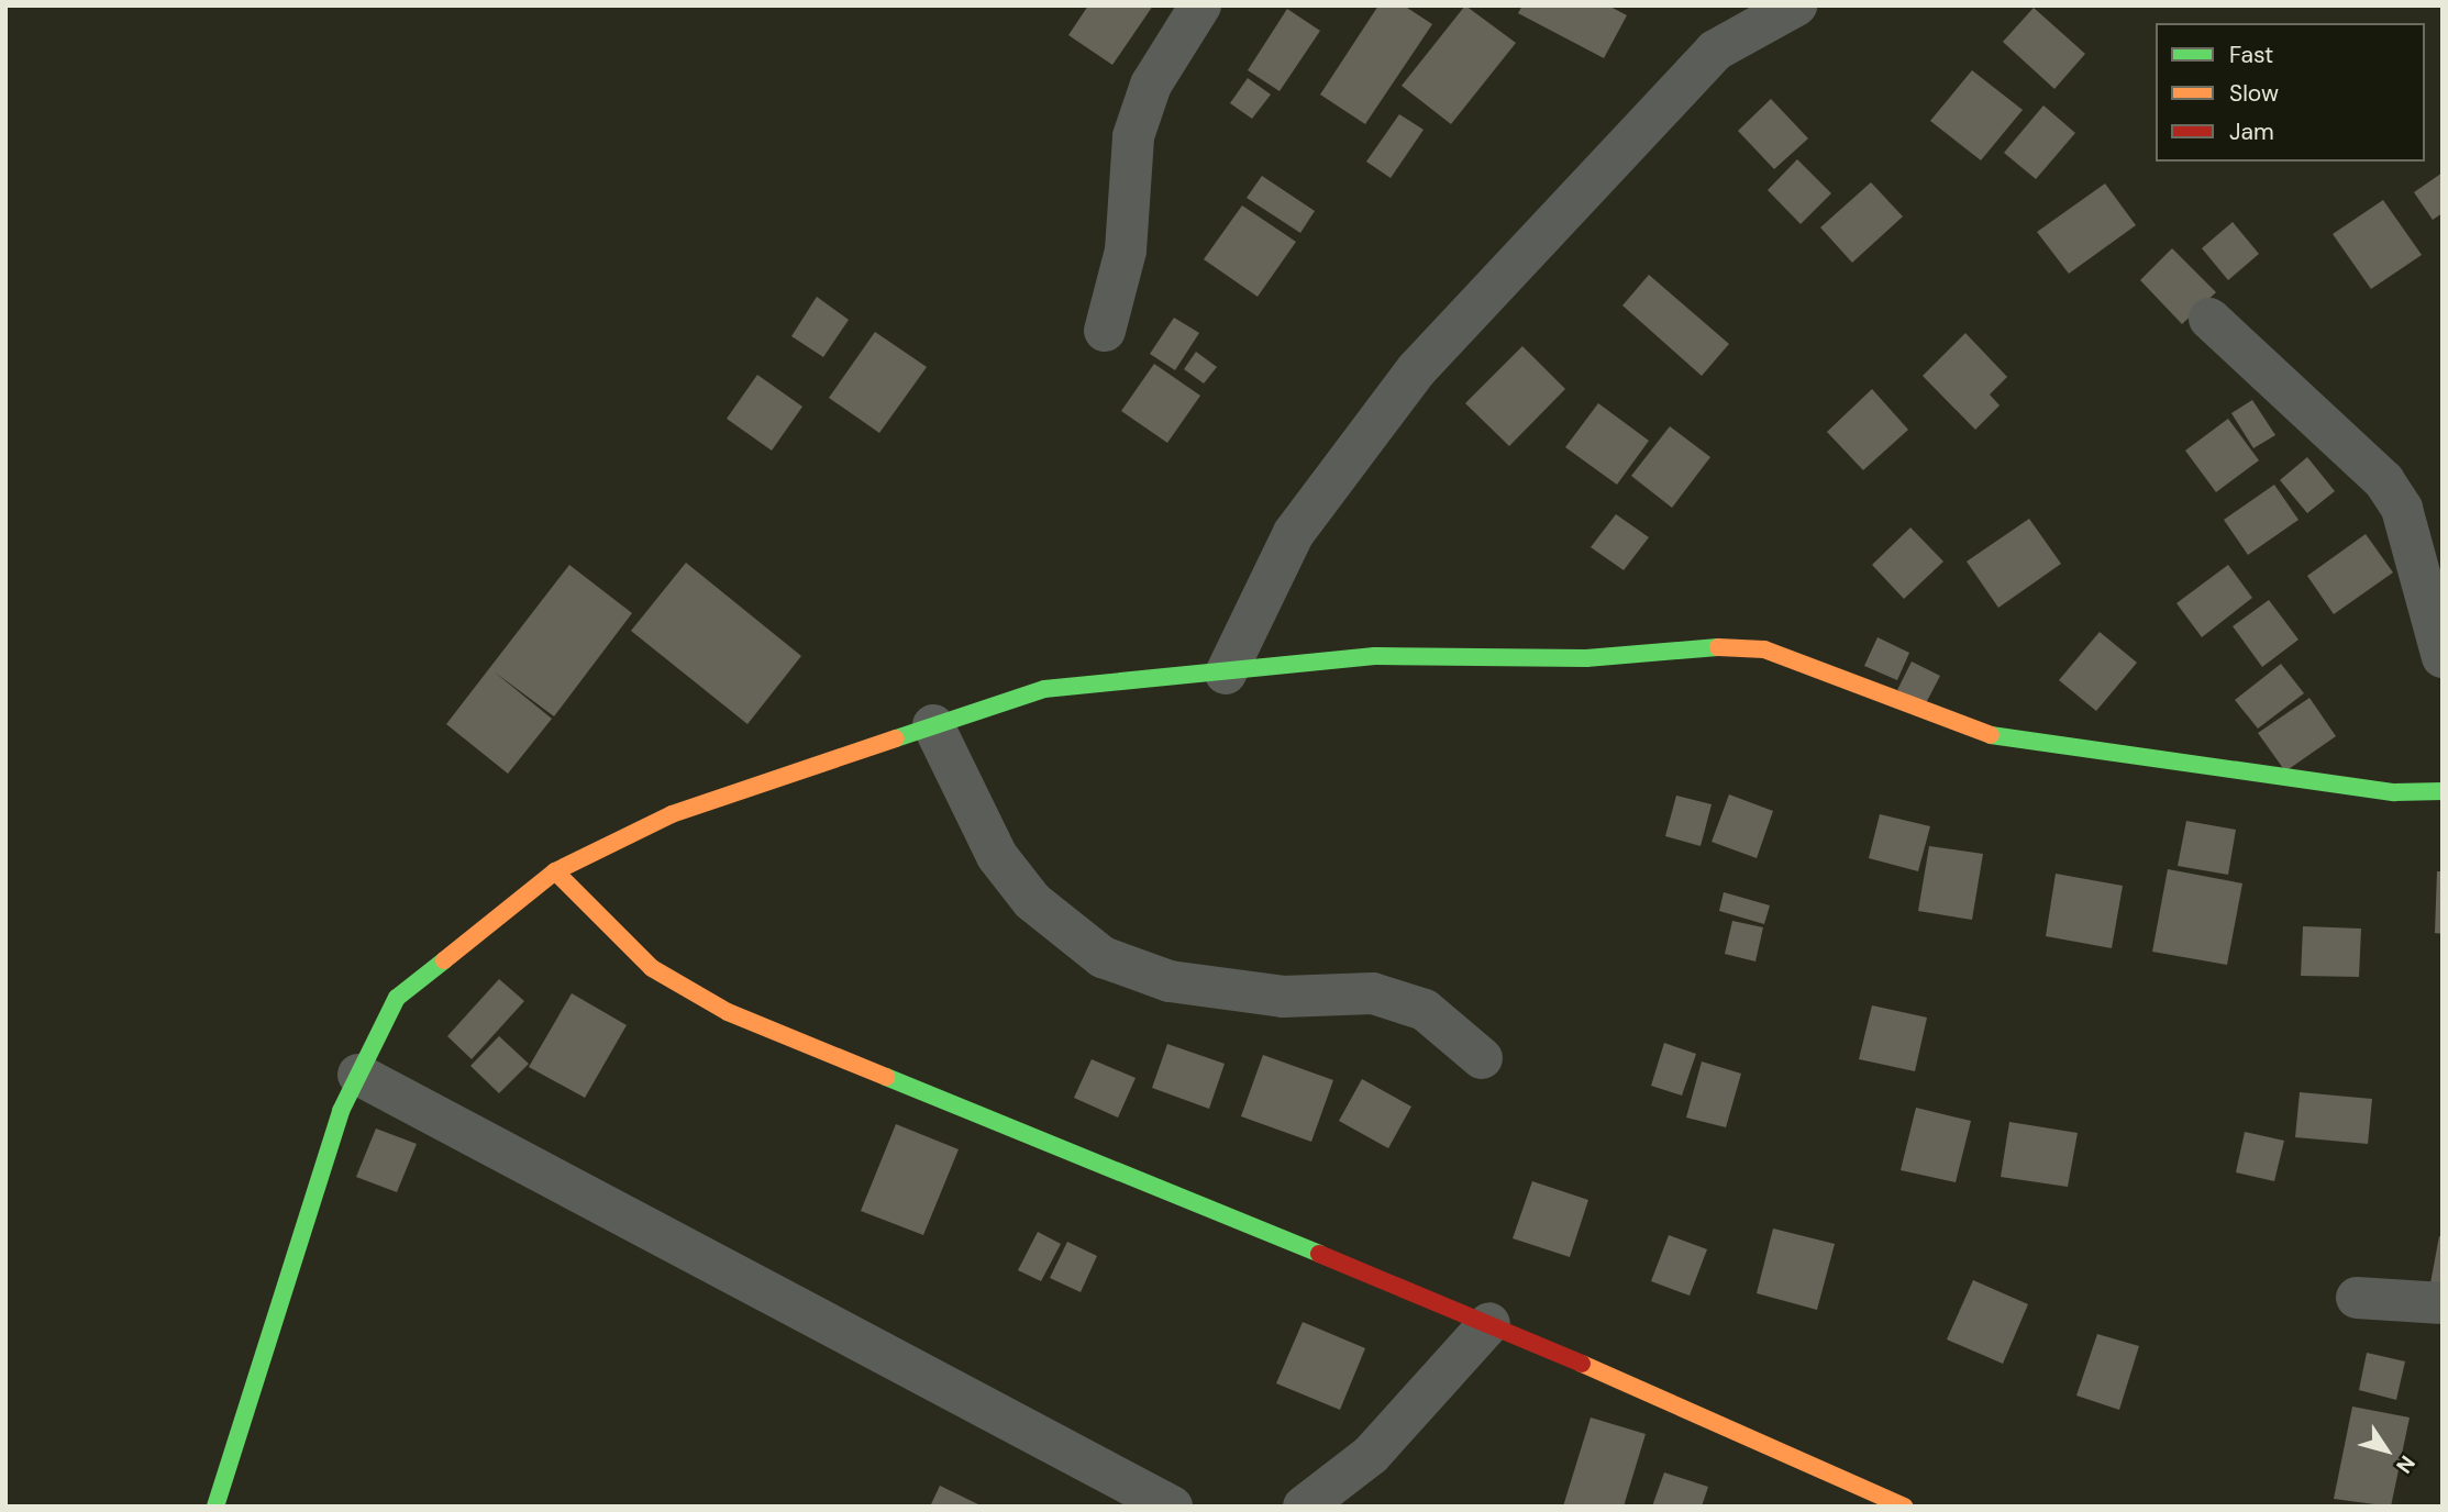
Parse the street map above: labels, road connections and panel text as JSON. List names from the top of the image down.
{
  "legend": ["Fast", "Slow", "Jam"],
  "north": "bottom right"
}
